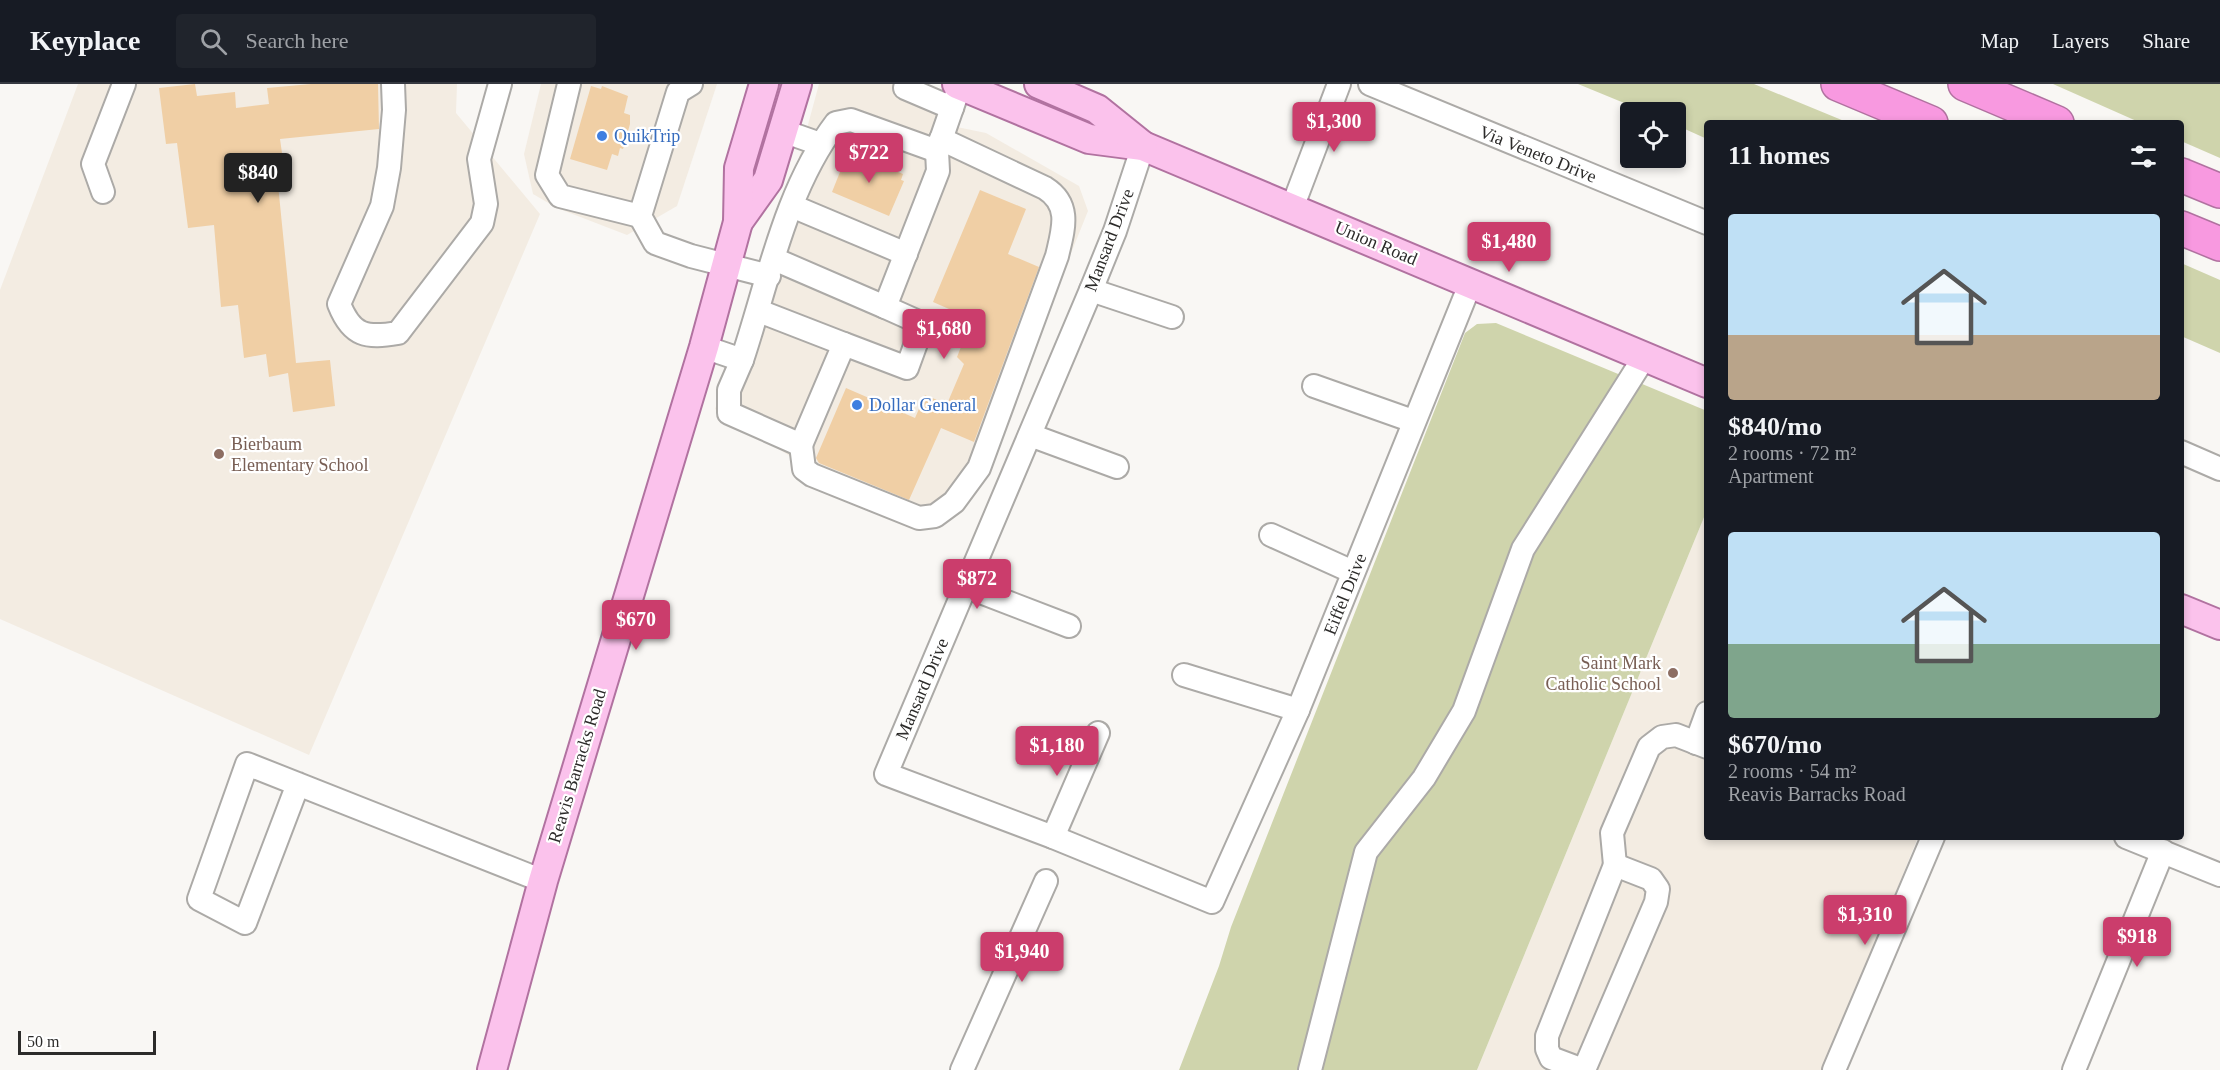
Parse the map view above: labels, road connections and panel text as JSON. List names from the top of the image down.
{
  "streets": {
    "main road": ["Union Road", "Reavis Barracks Road"],
    "street": ["Via Veneto Drive", "Mansard Drive", "Eiffel Drive"]
  },
  "crossings": [
    ["Mansard Drive", "Union Road"],
    ["Mansard Drive", "Eiffel Drive"],
    ["Union Road", "Eiffel Drive"]
  ],
  "places": [
    "QuikTrip",
    "Dollar General",
    "Bierbaum Elementary School",
    "Saint Mark Catholic School"
  ],
  "scale_bar": "50 m",
  "page": {
    "header": "Keyplace",
    "search": "Search here",
    "nav": ["Map", "Layers", "Share"],
    "price": [
      "$1,300",
      "$722",
      "$840",
      "$1,480",
      "$1,680",
      "$872",
      "$670",
      "$1,180",
      "$1,310",
      "$918",
      "$1,940"
    ],
    "heading": "11 homes",
    "list": [
      {
        "name": "$840/mo",
        "note": "2 rooms · 72 m² · Apartment"
      },
      {
        "name": "$670/mo",
        "note": "2 rooms · 54 m² · Reavis Barracks Road"
      }
    ],
    "scale": "50 m"
  }
}
